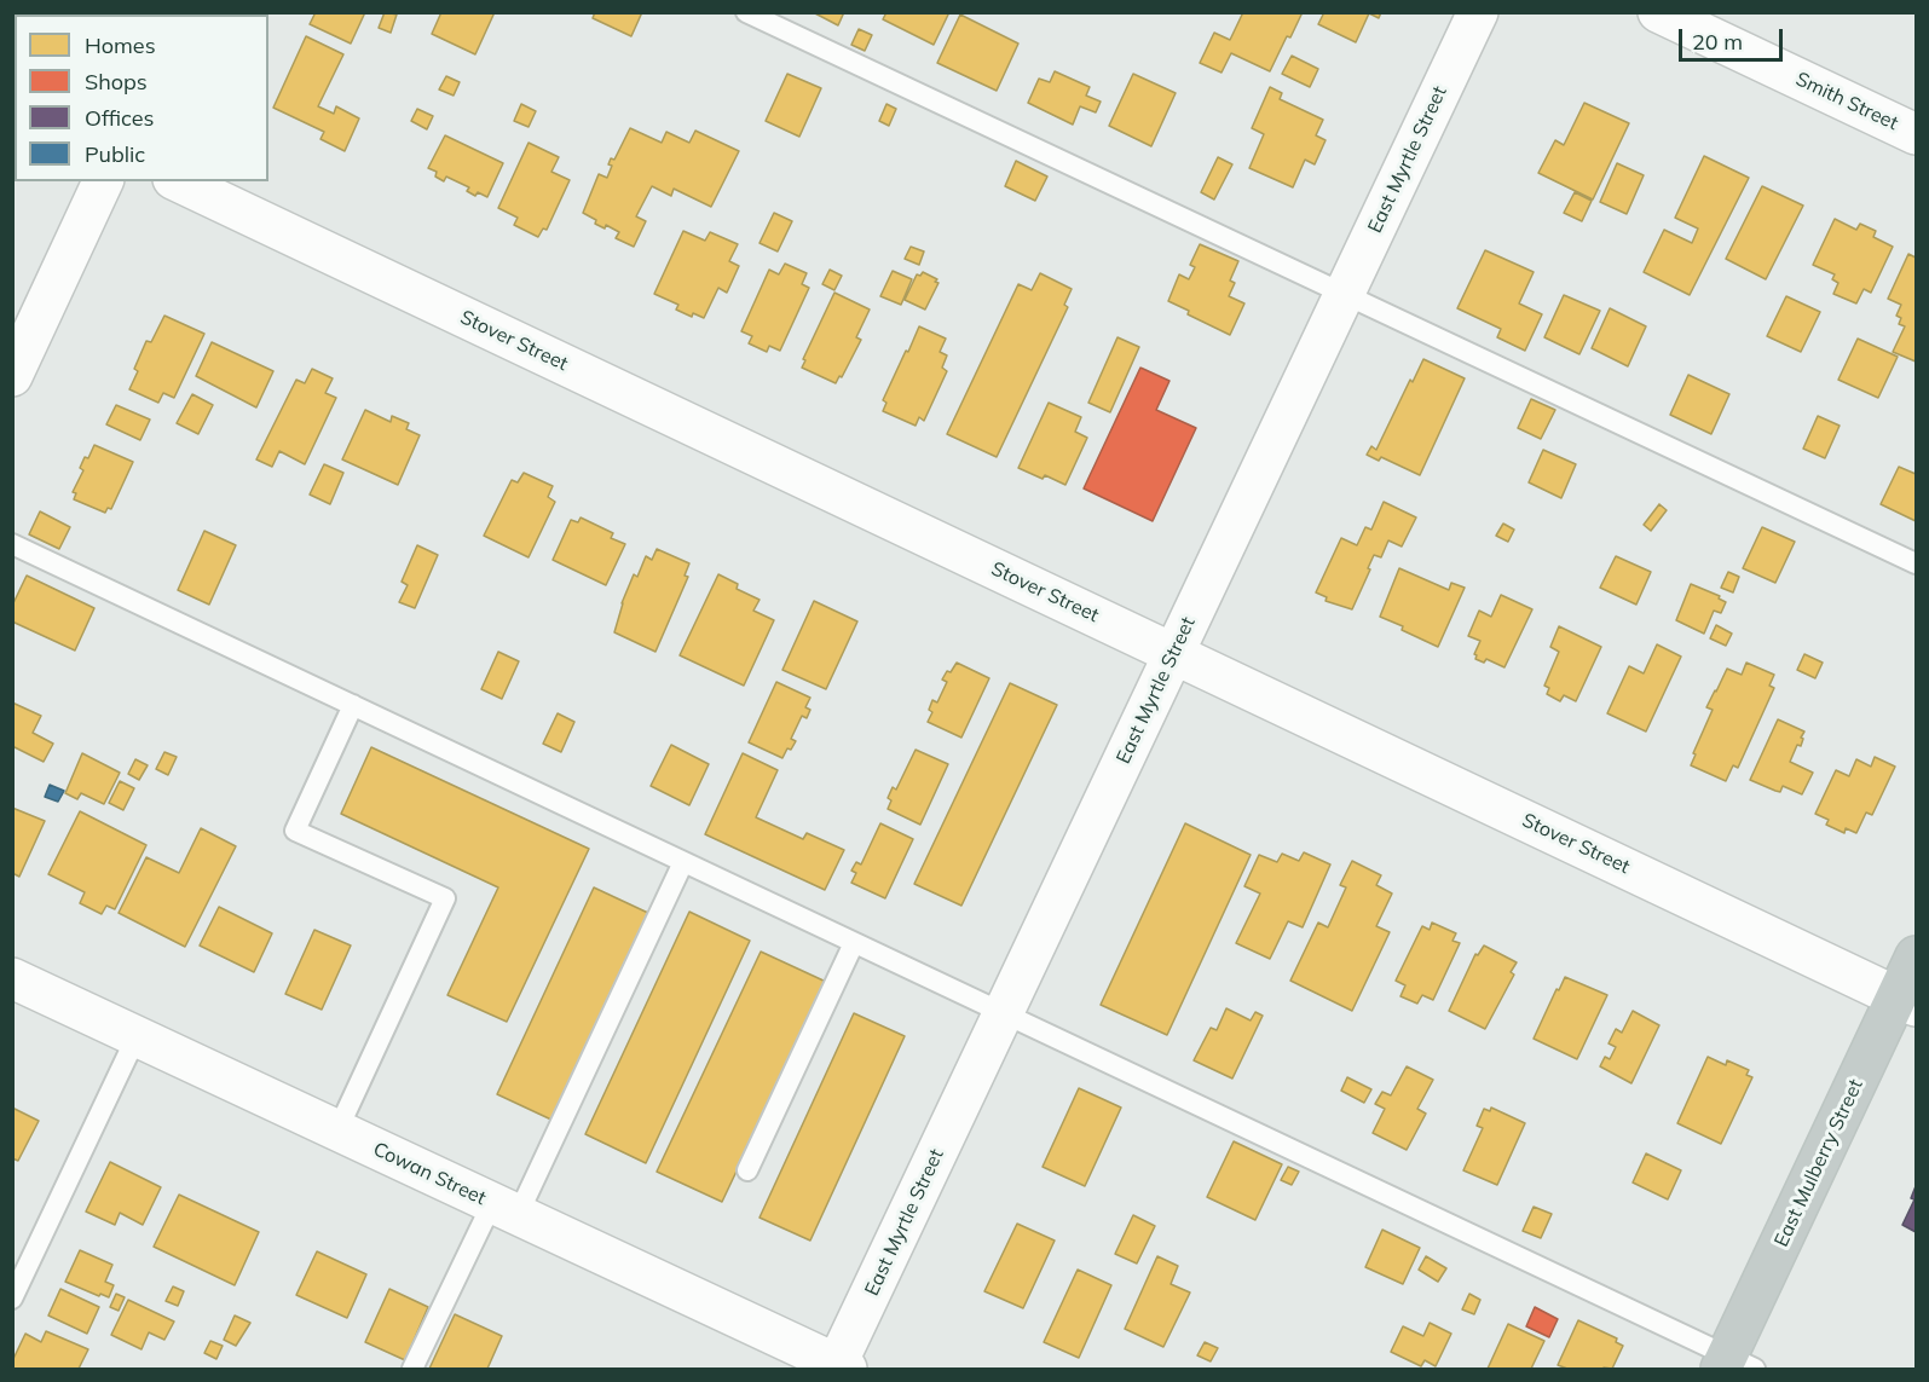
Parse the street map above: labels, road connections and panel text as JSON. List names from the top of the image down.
{
  "streets": {
    "highway": ["East Mulberry Street"],
    "street": [
      "Smith Street",
      "East Myrtle Street",
      "Stover Street",
      "Cowan Street"
    ]
  },
  "crossings": [
    ["East Myrtle Street", "Stover Street"],
    ["East Myrtle Street", "Cowan Street"],
    ["Stover Street", "East Mulberry Street"]
  ],
  "legend": [
    "Homes",
    "Shops",
    "Offices",
    "Public"
  ],
  "scale_bar": "20 m"
}
